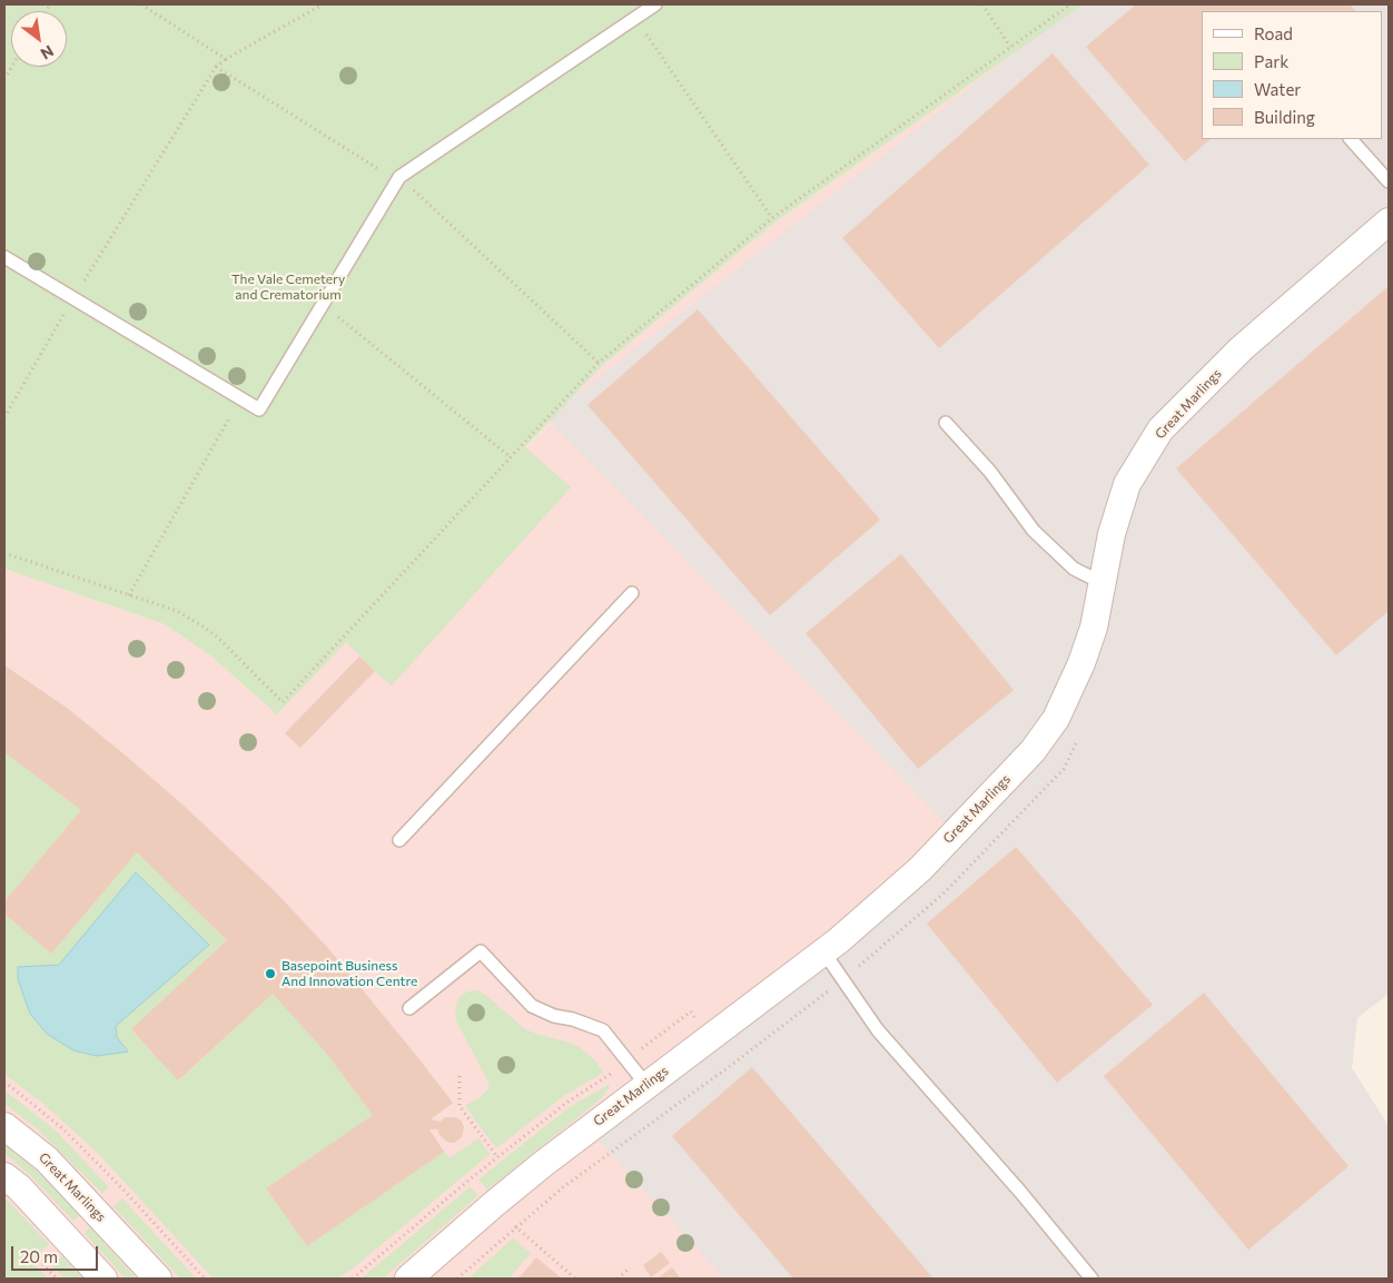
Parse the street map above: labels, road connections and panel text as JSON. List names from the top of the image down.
{
  "streets": {
    "street": ["Great Marlings"]
  },
  "parks": ["The Vale Cemetery and Crematorium"],
  "places": ["Basepoint Business And Innovation Centre"],
  "legend": [
    "Road",
    "Park",
    "Water",
    "Building"
  ],
  "scale_bar": "20 m",
  "north": "bottom right"
}
